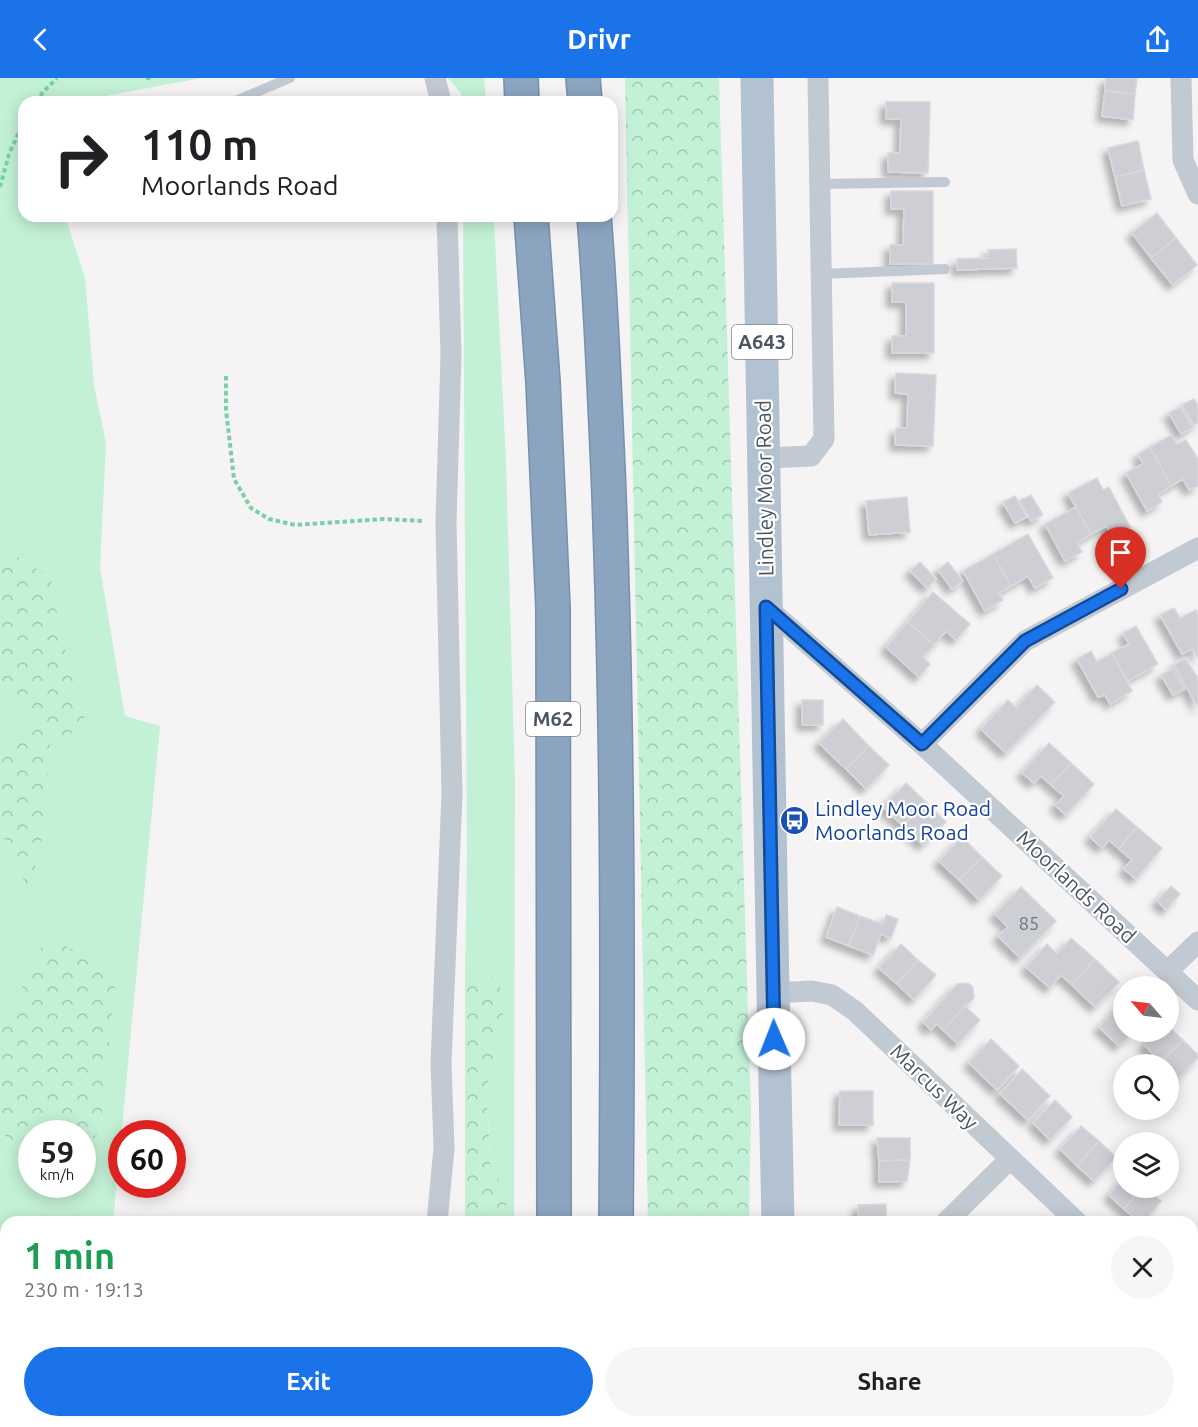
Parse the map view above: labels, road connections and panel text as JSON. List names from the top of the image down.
{
  "streets": {
    "highway": ["M62"],
    "main road": ["A643", "Lindley Moor Road"],
    "street": ["Moorlands Road", "Marcus Way"]
  },
  "crossings": [
    ["Lindley Moor Road", "Moorlands Road"],
    ["Lindley Moor Road", "Marcus Way"]
  ],
  "places": {
    "bus stop": ["Lindley Moor Road Moorlands Road"]
  },
  "house_numbers": ["85"],
  "north": "top left",
  "page": {
    "header": "Drivr",
    "turn": ["110 m", "Moorlands Road"],
    "speed": "59 km/h",
    "limit": "60",
    "heading": ["1 min", "230 m · 19:13"],
    "buttons": ["Exit", "Share"]
  }
}
